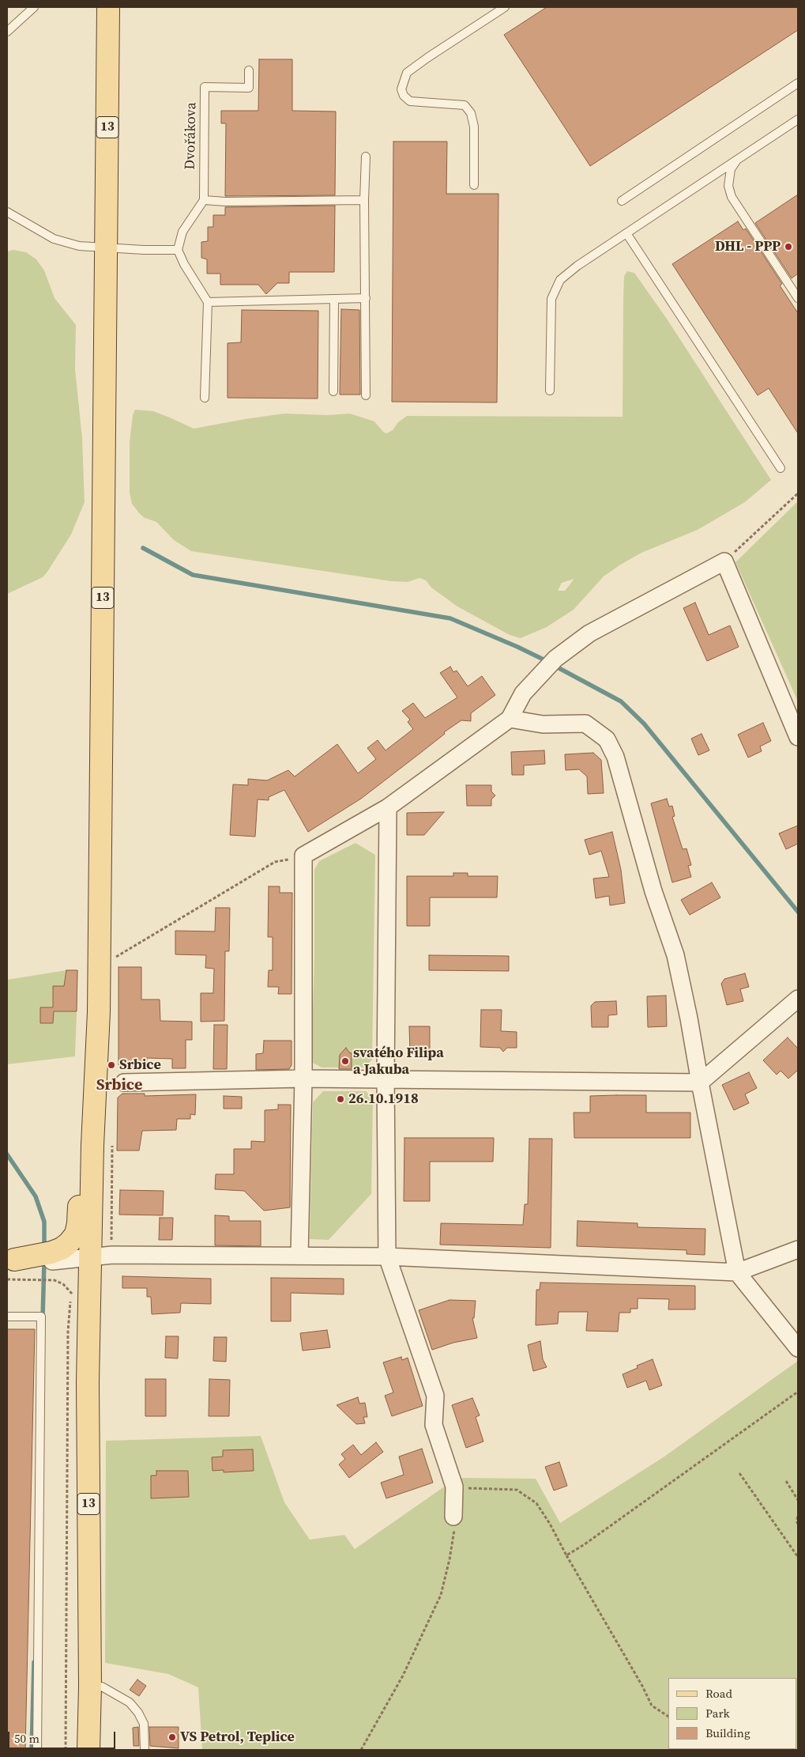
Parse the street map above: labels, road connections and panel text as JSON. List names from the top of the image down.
{
  "streets": {
    "main road": ["13"],
    "lane": ["Dvořákova"]
  },
  "districts": ["Srbice"],
  "places": [
    "DHL - PPP",
    "svatého Filipa a Jakuba",
    "Srbice",
    "26.10.1918",
    "VS Petrol, Teplice"
  ],
  "legend": ["Road", "Park", "Building"],
  "scale_bar": "50 m"
}
